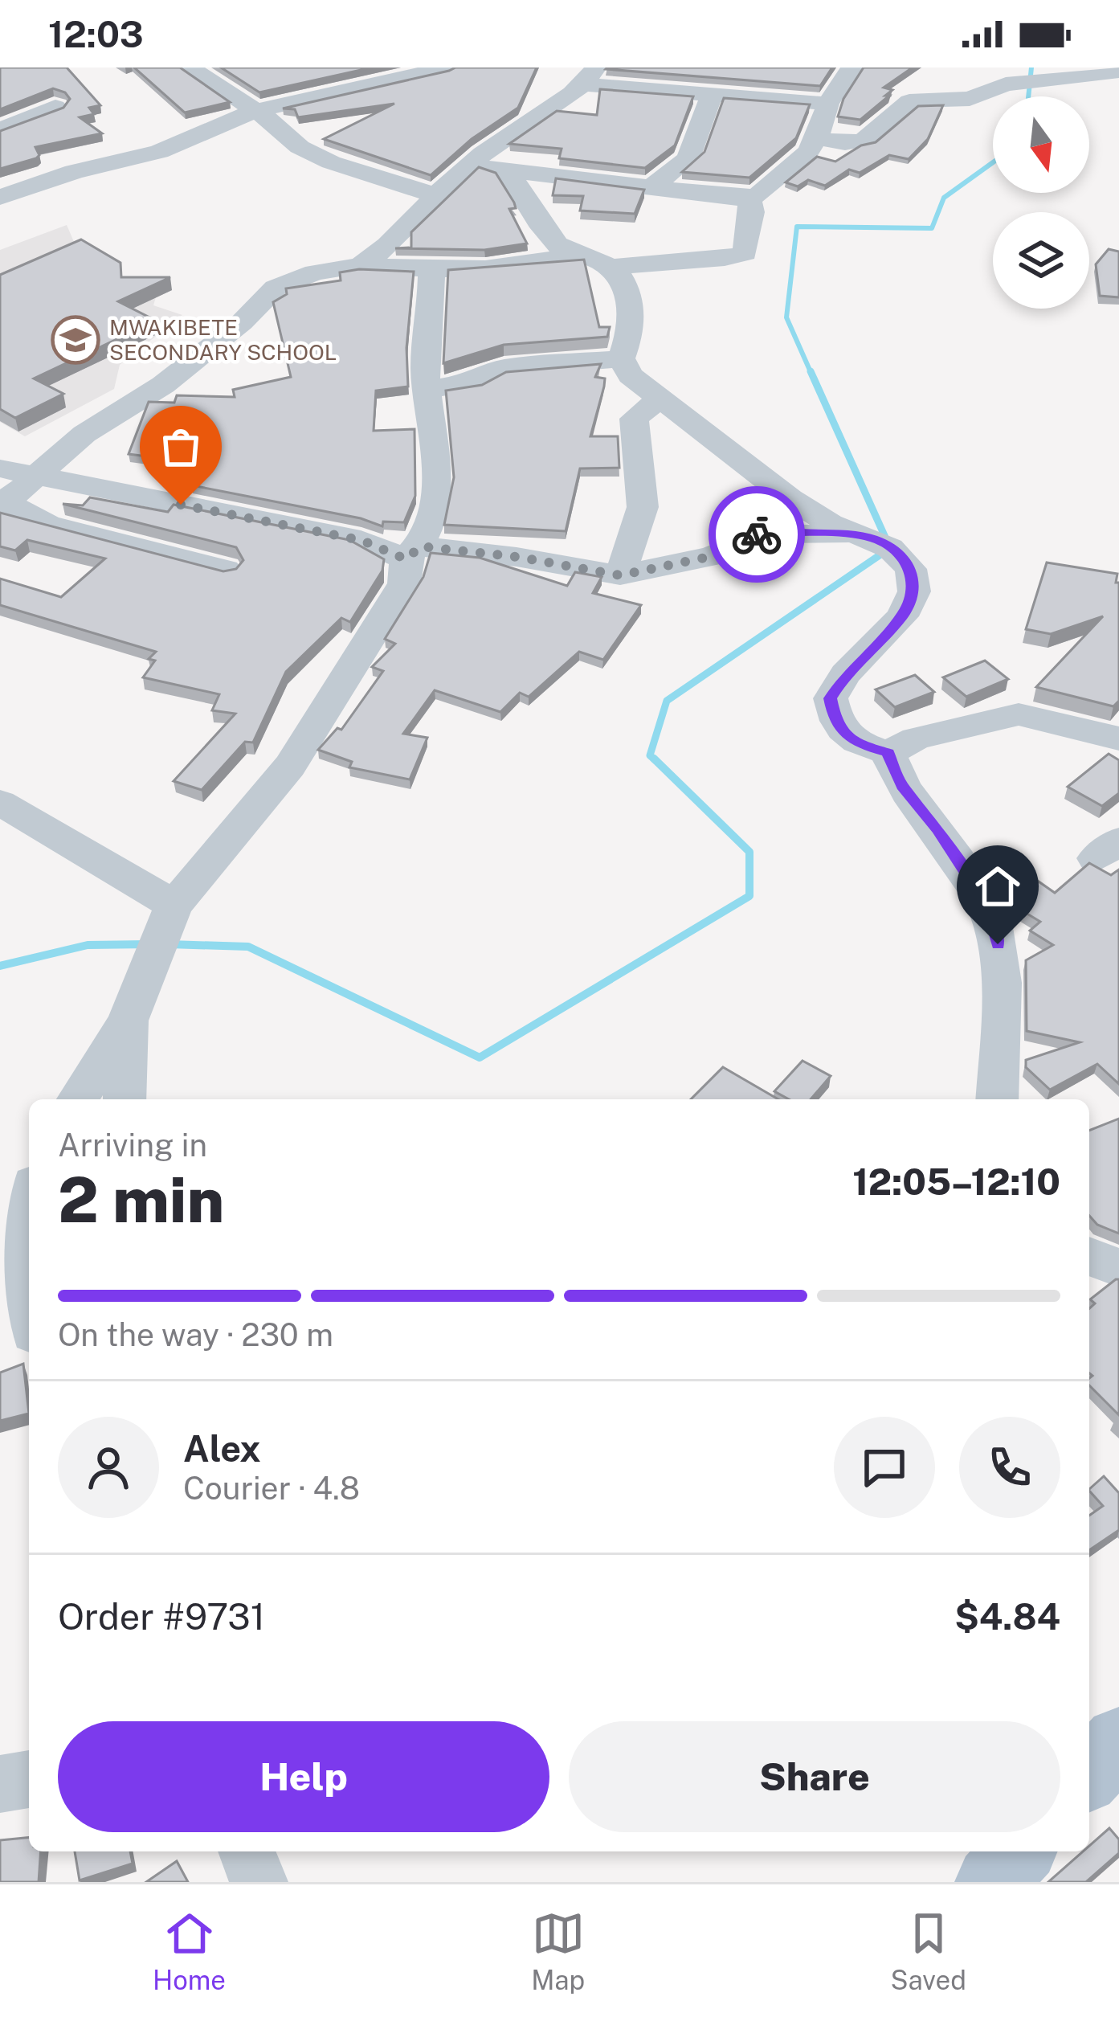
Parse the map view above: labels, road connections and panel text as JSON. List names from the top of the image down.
{
  "places": {
    "school or university": ["MWAKIBETE SECONDARY SCHOOL"]
  },
  "north": "bottom",
  "page": {
    "status": "12:03",
    "heading": ["2 min", "Arriving in", "12:05–12:10"],
    "panel": [
      "Alex",
      "Courier · 4.8",
      "Order #9731",
      "$4.84"
    ],
    "bar": "On the way · 230 m",
    "buttons": ["Help", "Share"],
    "tabs": ["Home", "Map", "Saved"]
  }
}
